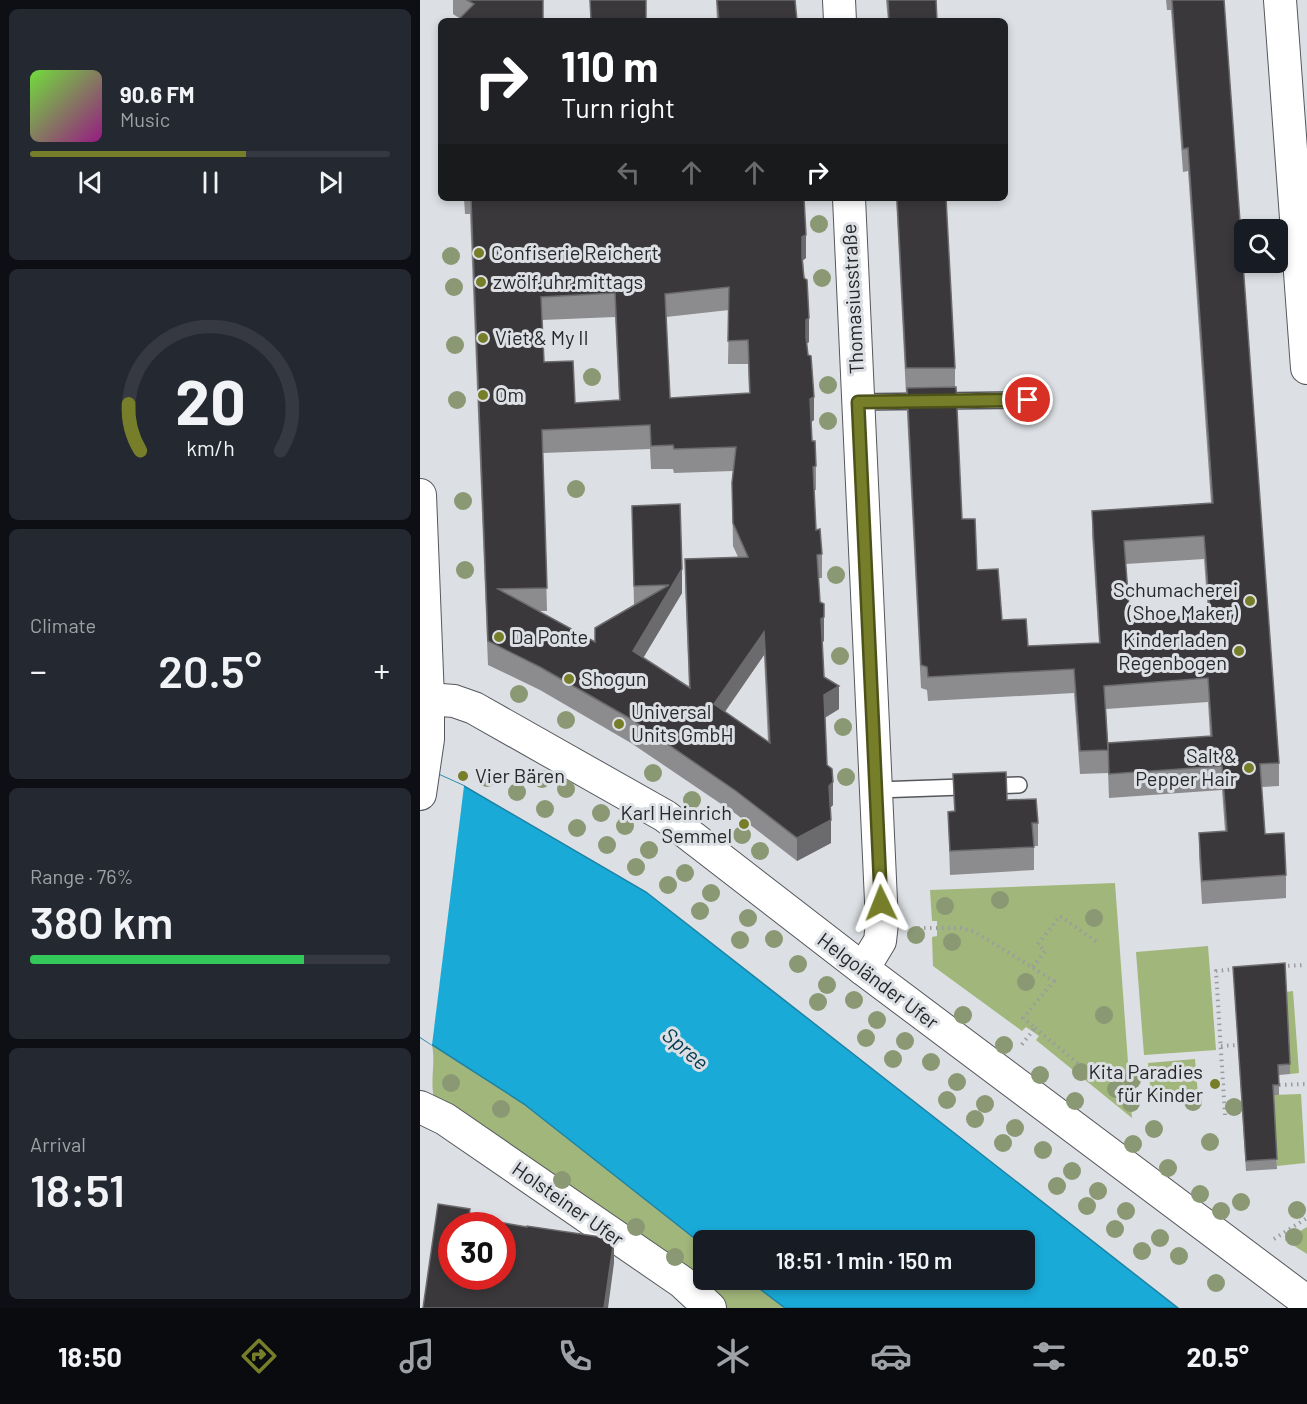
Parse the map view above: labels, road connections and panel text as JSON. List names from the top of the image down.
{
  "streets": {
    "street": ["Thomasiusstraße", "Helgoländer Ufer", "Holsteiner Ufer"]
  },
  "crossings": [
    ["Thomasiusstraße", "Helgoländer Ufer"]
  ],
  "water": ["Spree"],
  "places": [
    "Confiserie Reichert",
    "zwölf.uhr.mittags",
    "Viet & My II",
    "Om",
    "Schumacherei (Shoe Maker)",
    "Da Ponte",
    "Kinderladen Regenbogen",
    "Shogun",
    "Universal Units GmbH",
    "Salt & Pepper Hair",
    "Vier Bären",
    "Karl Heinrich Semmel",
    "Kita Paradies für Kinder"
  ],
  "page": {
    "turn": ["110 m", "Turn right"],
    "song": ["90.6 FM", "Music"],
    "tile": [
      "Climate",
      ["Range · 76%", "380 km"],
      ["Arrival", "18:51"]
    ],
    "heat": ["−", "20.5°", "+"],
    "limit": "30",
    "trip": "18:51 · 1 min · 150 m",
    "tabs": ["18:50", "20.5°"],
    "gauge": ["20", "km/h"]
  }
}
